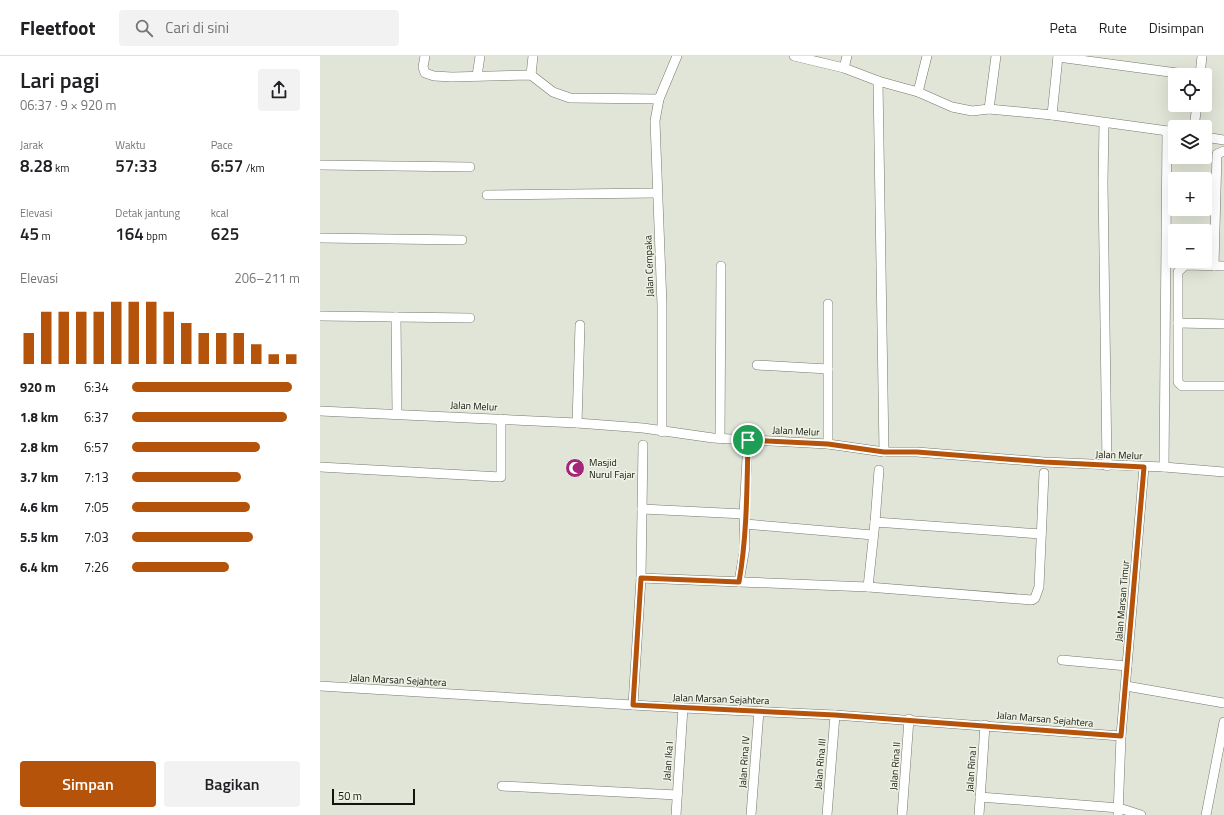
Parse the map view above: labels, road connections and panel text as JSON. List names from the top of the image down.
{
  "streets": {
    "street": [
      "Jalan Cempaka",
      "Jalan Melur",
      "Jalan Marsan Timur",
      "Jalan Marsan Sejahtera",
      "Jalan Ika I",
      "Jalan Rina IV",
      "Jalan Rina III",
      "Jalan Rina II",
      "Jalan Rina I"
    ]
  },
  "crossings": [
    ["Jalan Cempaka", "Jalan Melur"],
    ["Jalan Melur", "Jalan Marsan Timur"],
    ["Jalan Marsan Timur", "Jalan Marsan Sejahtera"],
    ["Jalan Marsan Sejahtera", "Jalan Ika I"],
    ["Jalan Marsan Sejahtera", "Jalan Rina IV"],
    ["Jalan Marsan Sejahtera", "Jalan Rina III"],
    ["Jalan Marsan Sejahtera", "Jalan Rina II"],
    ["Jalan Marsan Sejahtera", "Jalan Rina I"]
  ],
  "places": {
    "mosque": ["Masjid Nurul Fajar"]
  },
  "scale_bar": "50 m",
  "page": {
    "header": "Fleetfoot",
    "search": "Cari di sini",
    "nav": ["Peta", "Rute", "Disimpan"],
    "heading": ["Lari pagi", "06:37 · 9 × 920 m"],
    "map_buttons": ["+", "−"],
    "stats": [
      ["Jarak", "8.28 km"],
      ["Waktu", "57:33"],
      ["Pace", "6:57 /km"],
      ["Elevasi", "45 m"],
      ["Detak jantung", "164 bpm"],
      ["kcal", "625"]
    ],
    "chart": ["Elevasi", "206–211 m"],
    "list": [
      {
        "name": "920 m",
        "note": "6:34"
      },
      {
        "name": "1.8 km",
        "note": "6:37"
      },
      {
        "name": "2.8 km",
        "note": "6:57"
      },
      {
        "name": "3.7 km",
        "note": "7:13"
      },
      {
        "name": "4.6 km",
        "note": "7:05"
      },
      {
        "name": "5.5 km",
        "note": "7:03"
      },
      {
        "name": "6.4 km",
        "note": "7:26"
      }
    ],
    "buttons": ["Simpan", "Bagikan"],
    "scale": "50 m"
  }
}
